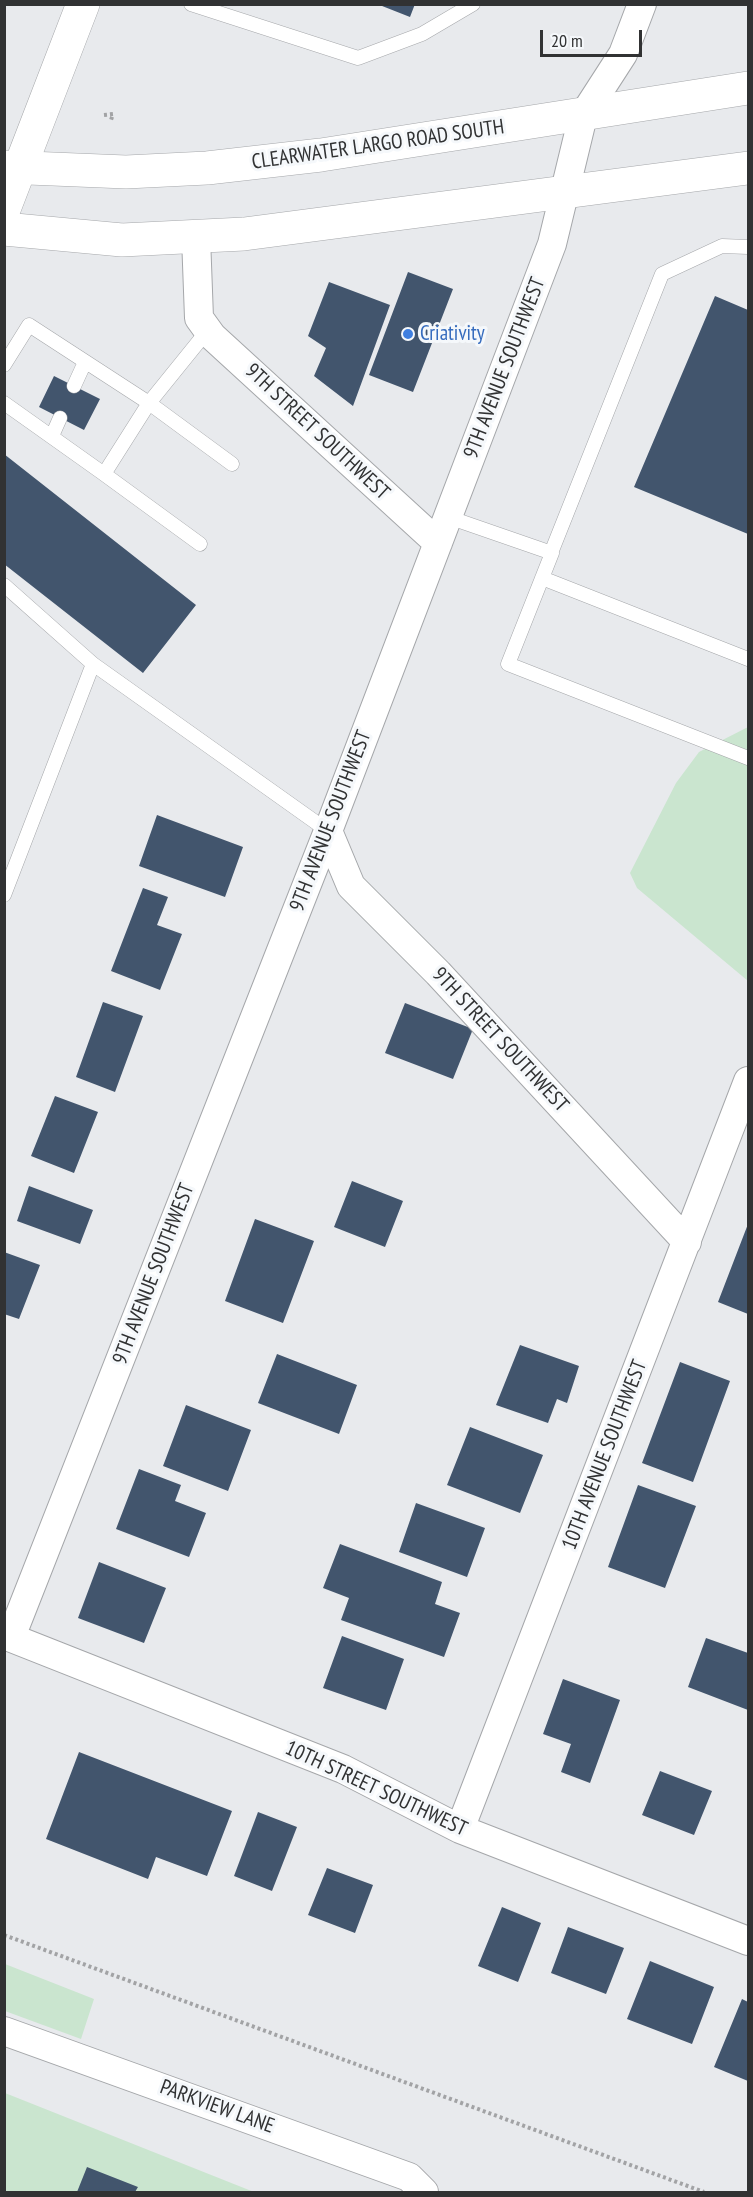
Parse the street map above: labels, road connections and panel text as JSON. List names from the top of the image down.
{
  "streets": {
    "main road": ["CLEARWATER LARGO ROAD SOUTH"],
    "street": [
      "9TH AVENUE SOUTHWEST",
      "9TH STREET SOUTHWEST",
      "10TH AVENUE SOUTHWEST",
      "10TH STREET SOUTHWEST",
      "PARKVIEW LANE"
    ]
  },
  "crossings": [
    ["CLEARWATER LARGO ROAD SOUTH", "9TH AVENUE SOUTHWEST"],
    ["9TH AVENUE SOUTHWEST", "9TH STREET SOUTHWEST"],
    ["9TH AVENUE SOUTHWEST", "10TH STREET SOUTHWEST"],
    ["9TH STREET SOUTHWEST", "10TH AVENUE SOUTHWEST"],
    ["10TH AVENUE SOUTHWEST", "10TH STREET SOUTHWEST"]
  ],
  "places": ["Criativity"],
  "scale_bar": "20 m"
}
